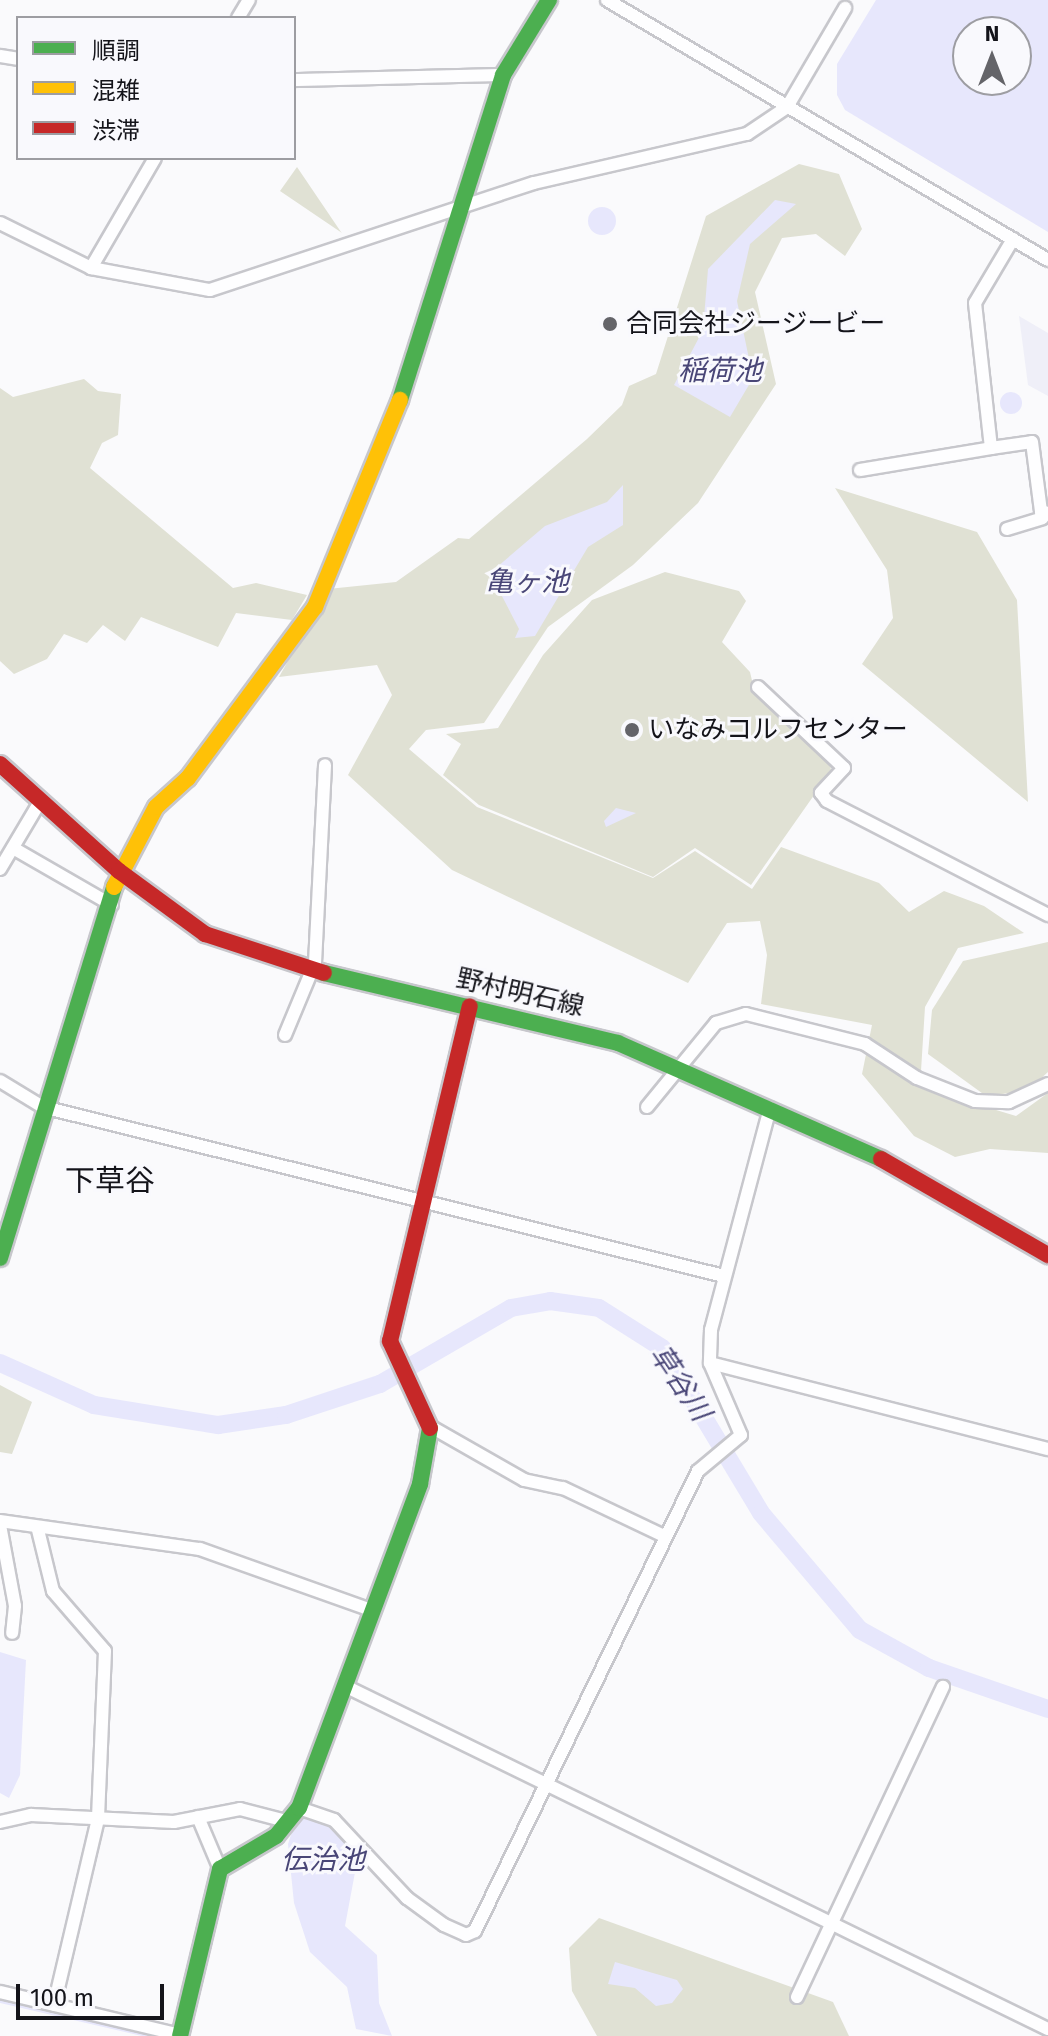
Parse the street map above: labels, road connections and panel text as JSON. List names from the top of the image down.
{
  "streets": {
    "street": ["野村明石線"]
  },
  "districts": ["下草谷"],
  "water": [
    "稲荷池",
    "亀ヶ池",
    "草谷川",
    "伝治池"
  ],
  "places": ["合同会社ジージービー", "いなみコルフセンター"],
  "legend": ["順調", "混雑", "渋滞"],
  "scale_bar": "100 m",
  "north": "top"
}
